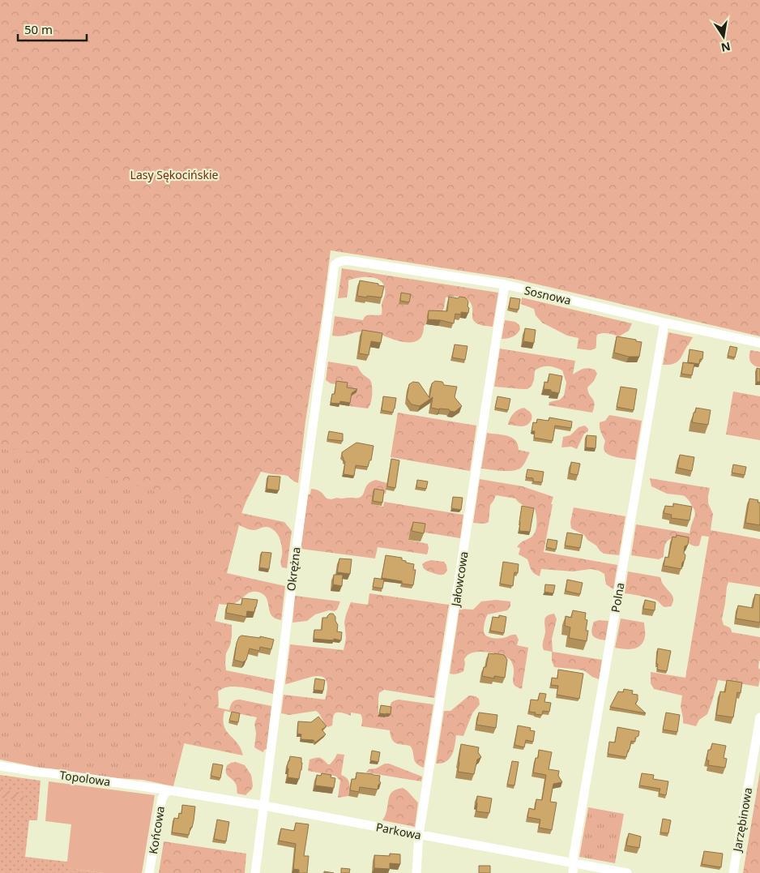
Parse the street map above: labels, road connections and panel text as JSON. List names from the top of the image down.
{
  "streets": {
    "street": [
      "Sosnowa",
      "Okrężna",
      "Jałowcowa",
      "Polna",
      "Topolowa",
      "Jarzębinowa",
      "Końcowa",
      "Parkowa"
    ]
  },
  "crossings": [
    ["Sosnowa", "Okrężna"],
    ["Sosnowa", "Jałowcowa"],
    ["Sosnowa", "Polna"],
    ["Okrężna", "Parkowa"],
    ["Jałowcowa", "Parkowa"],
    ["Polna", "Parkowa"],
    ["Topolowa", "Końcowa"],
    ["Topolowa", "Parkowa"],
    ["Końcowa", "Parkowa"]
  ],
  "parks": ["Lasy Sękocińskie"],
  "scale_bar": "50 m",
  "north": "bottom"
}
